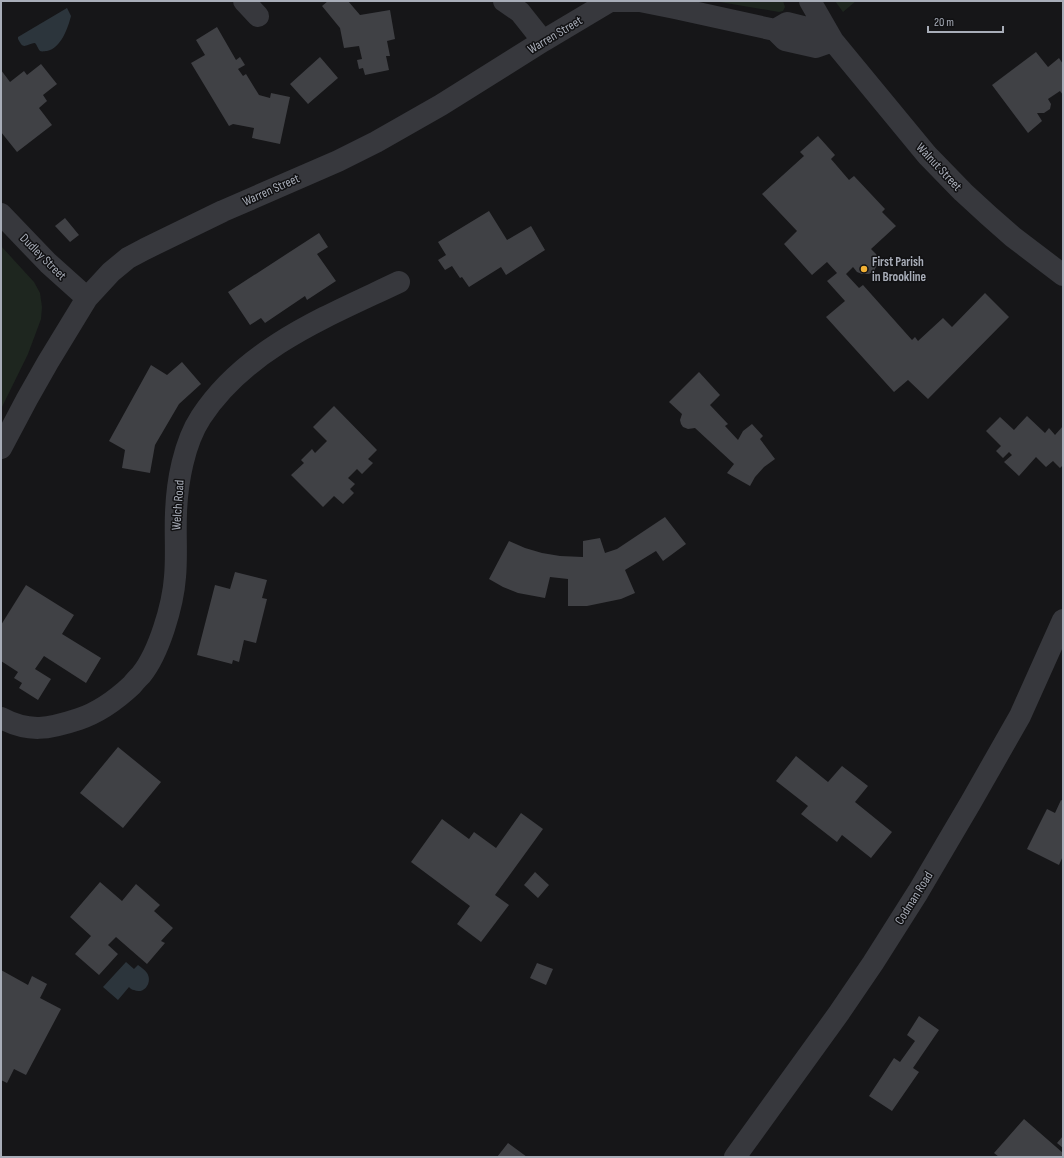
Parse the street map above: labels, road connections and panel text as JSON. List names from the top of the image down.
{
  "streets": {
    "street": [
      "Warren Street",
      "Walnut Street",
      "Dudley Street",
      "Welch Road",
      "Codman Road"
    ]
  },
  "crossings": [
    ["Warren Street", "Dudley Street"]
  ],
  "places": ["First Parish in Brookline"],
  "scale_bar": "20 m"
}
